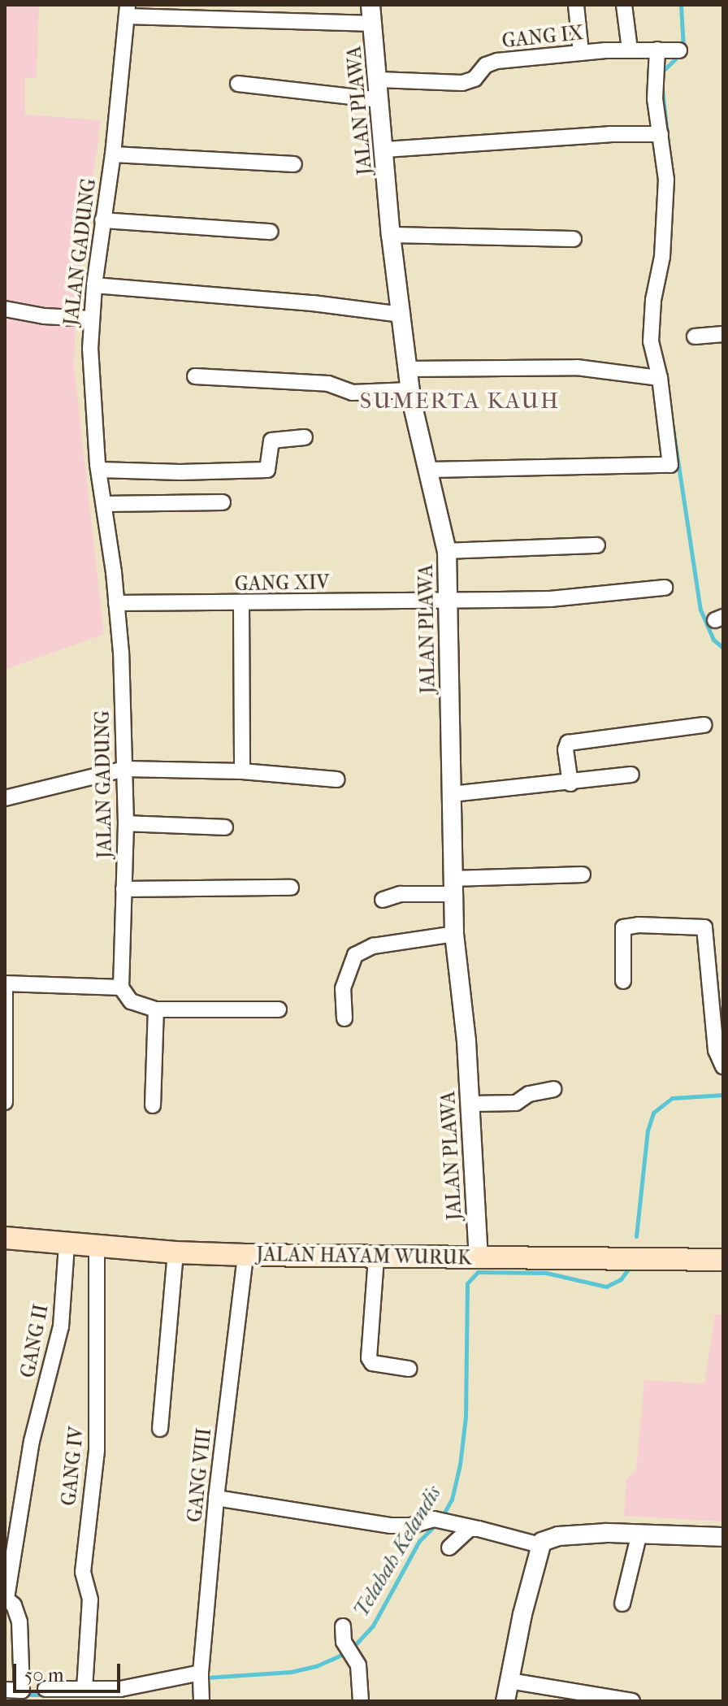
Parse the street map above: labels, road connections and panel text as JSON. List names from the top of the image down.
{
  "streets": {
    "main road": ["JALAN HAYAM WURUK"],
    "street": [
      "GANG IX",
      "JALAN PLAWA",
      "JALAN GADUNG",
      "GANG XIV",
      "GANG II",
      "GANG IV",
      "GANG VIII"
    ]
  },
  "crossings": [
    ["GANG IX", "JALAN PLAWA"],
    ["JALAN PLAWA", "GANG XIV"],
    ["JALAN PLAWA", "JALAN HAYAM WURUK"],
    ["JALAN GADUNG", "GANG XIV"],
    ["JALAN HAYAM WURUK", "GANG II"],
    ["JALAN HAYAM WURUK", "GANG IV"],
    ["JALAN HAYAM WURUK", "GANG VIII"]
  ],
  "districts": ["SUMERTA KAUH"],
  "water": ["Telabah Kelandis"],
  "scale_bar": "50 m"
}
